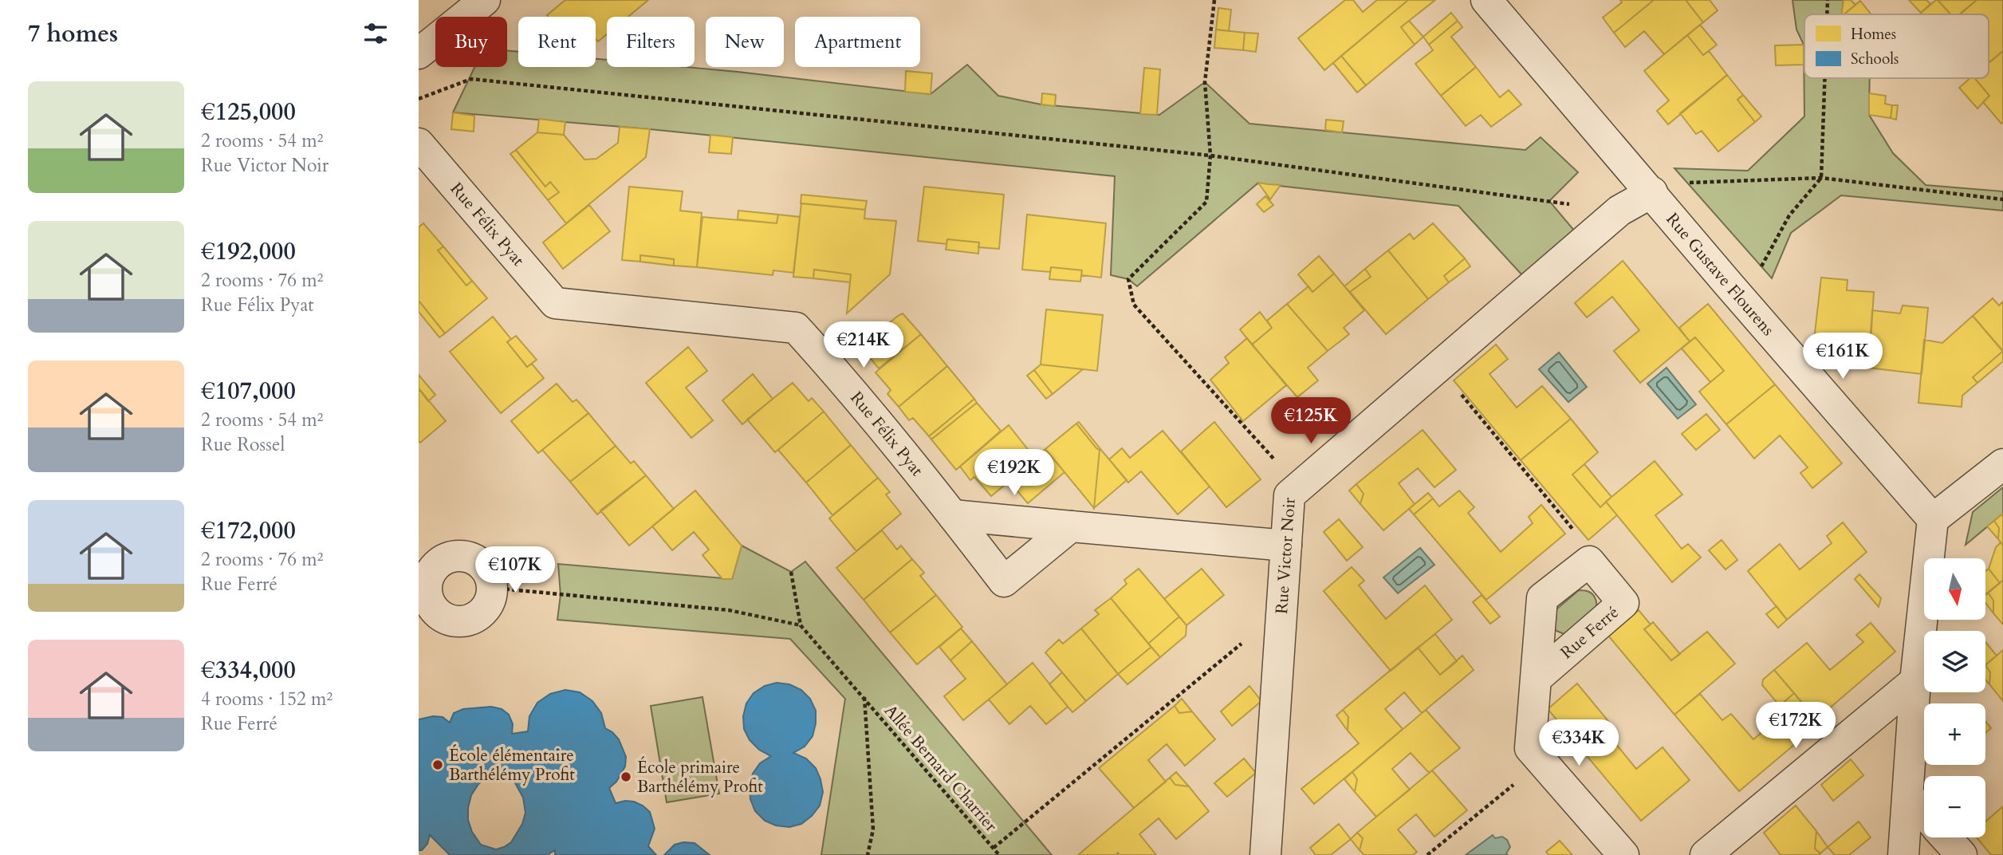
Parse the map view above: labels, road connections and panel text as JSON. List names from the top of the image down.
{
  "streets": {
    "street": [
      "Rue Félix Pyat",
      "Rue Gustave Flourens",
      "Rue Victor Noir",
      "Rue Ferré"
    ],
    "path": ["Allée Bernard Charrier"]
  },
  "crossings": [
    ["Rue Gustave Flourens", "Rue Victor Noir"]
  ],
  "places": ["École élémentaire Barthélémy Profit", "École primaire Barthélémy Profit"],
  "legend": ["Homes", "Schools"],
  "north": "bottom",
  "page": {
    "heading": "7 homes",
    "chip": [
      "Buy",
      "Rent",
      "Filters",
      "New",
      "Apartment"
    ],
    "list": [
      {
        "name": "€125,000",
        "note": "2 rooms · 54 m² · Rue Victor Noir"
      },
      {
        "name": "€192,000",
        "note": "2 rooms · 76 m² · Rue Félix Pyat"
      },
      {
        "name": "€107,000",
        "note": "2 rooms · 54 m² · Rue Rossel"
      },
      {
        "name": "€172,000",
        "note": "2 rooms · 76 m² · Rue Ferré"
      },
      {
        "name": "€334,000",
        "note": "4 rooms · 152 m² · Rue Ferré"
      }
    ],
    "price": [
      "€214K",
      "€161K",
      "€125K",
      "€192K",
      "€107K",
      "€172K",
      "€334K"
    ],
    "map_buttons": ["+", "−"]
  }
}
